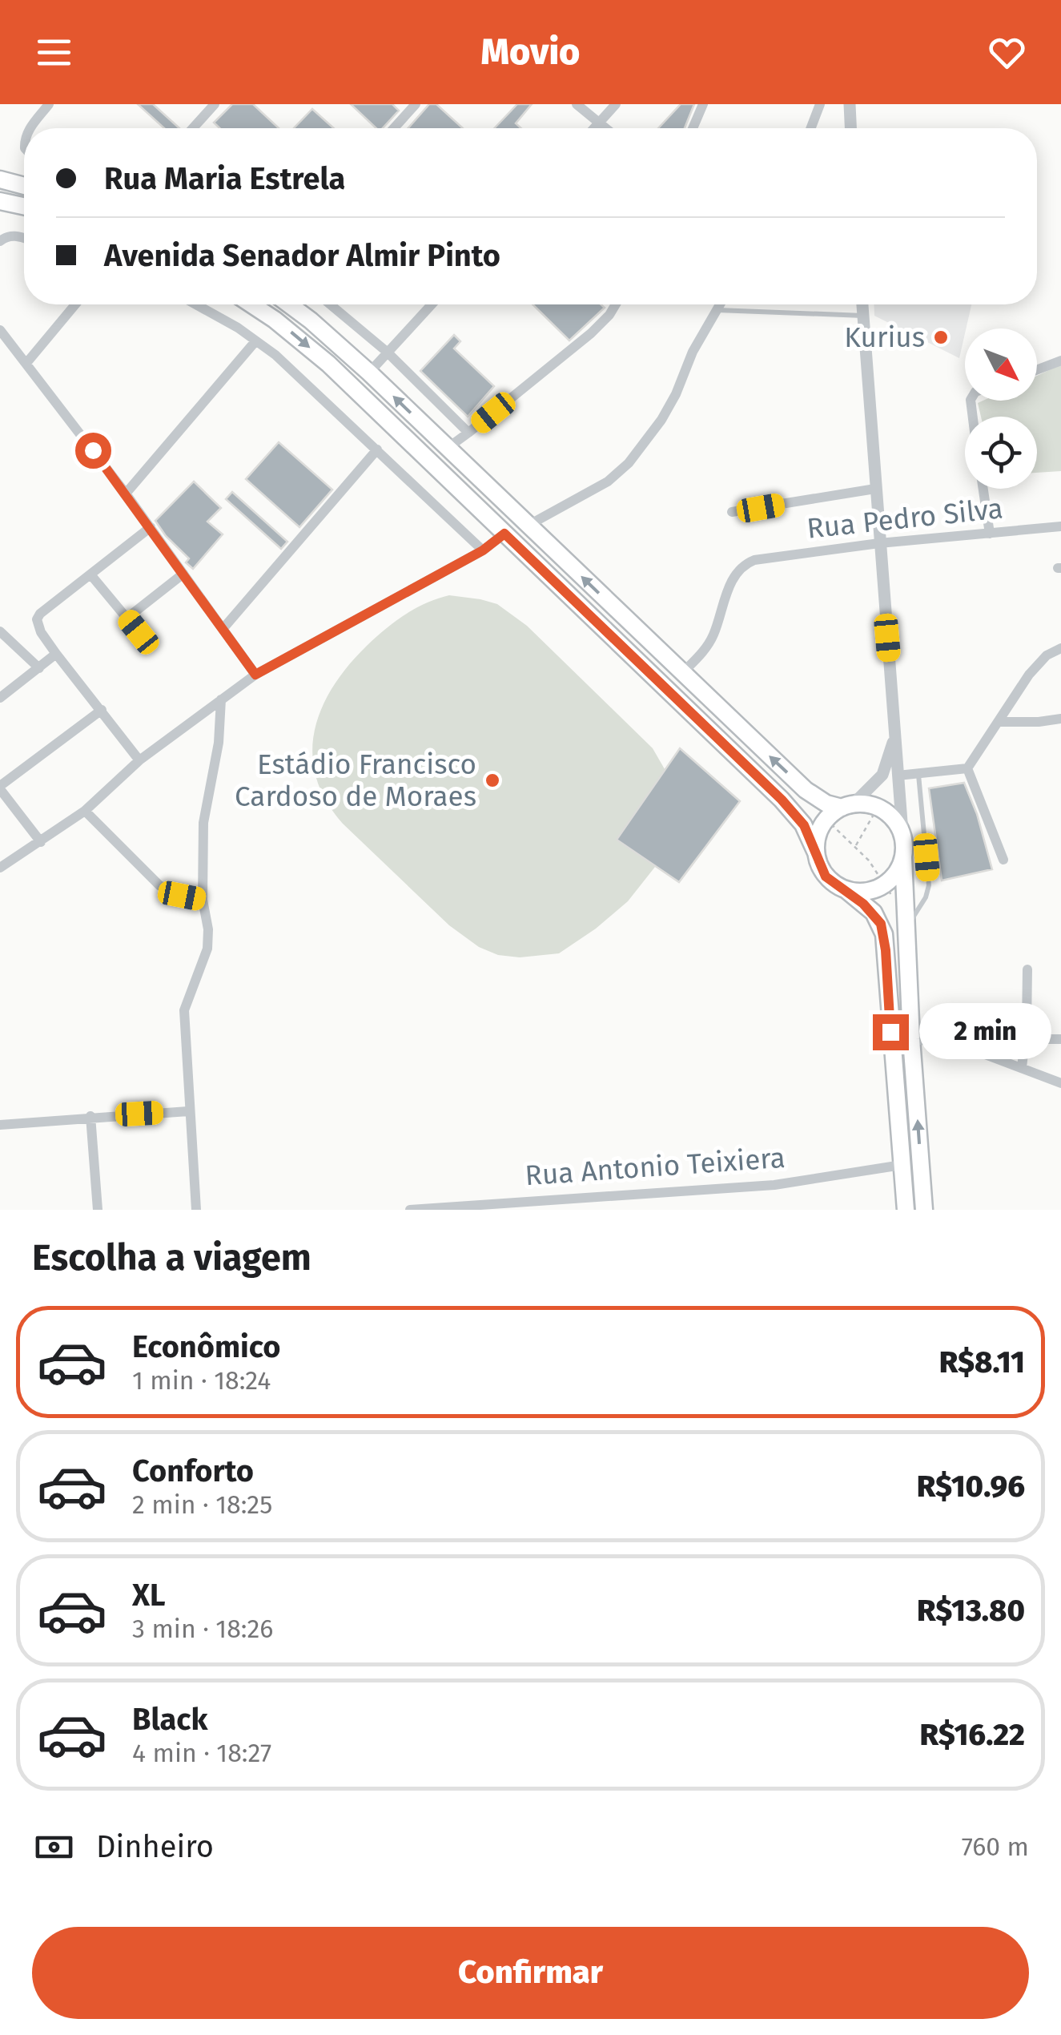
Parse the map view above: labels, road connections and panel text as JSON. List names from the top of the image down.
{
  "streets": {
    "street": ["Rua Pedro Silva", "Rua Antonio Teixiera"]
  },
  "places": ["Kurius", "Estádio Francisco Cardoso de Moraes"],
  "north": "bottom right",
  "page": {
    "header": "Movio",
    "banner": ["Rua Maria Estrela", "Avenida Senador Almir Pinto"],
    "bubble": "2 min",
    "heading": "Escolha a viagem",
    "list": [
      {
        "name": "Econômico",
        "note": "1 min · 18:24",
        "value": "R$8.11"
      },
      {
        "name": "Conforto",
        "note": "2 min · 18:25",
        "value": "R$10.96"
      },
      {
        "name": "XL",
        "note": "3 min · 18:26",
        "value": "R$13.80"
      },
      {
        "name": "Black",
        "note": "4 min · 18:27",
        "value": "R$16.22"
      }
    ],
    "pay": ["Dinheiro", "760 m"],
    "buttons": "Confirmar"
  }
}
